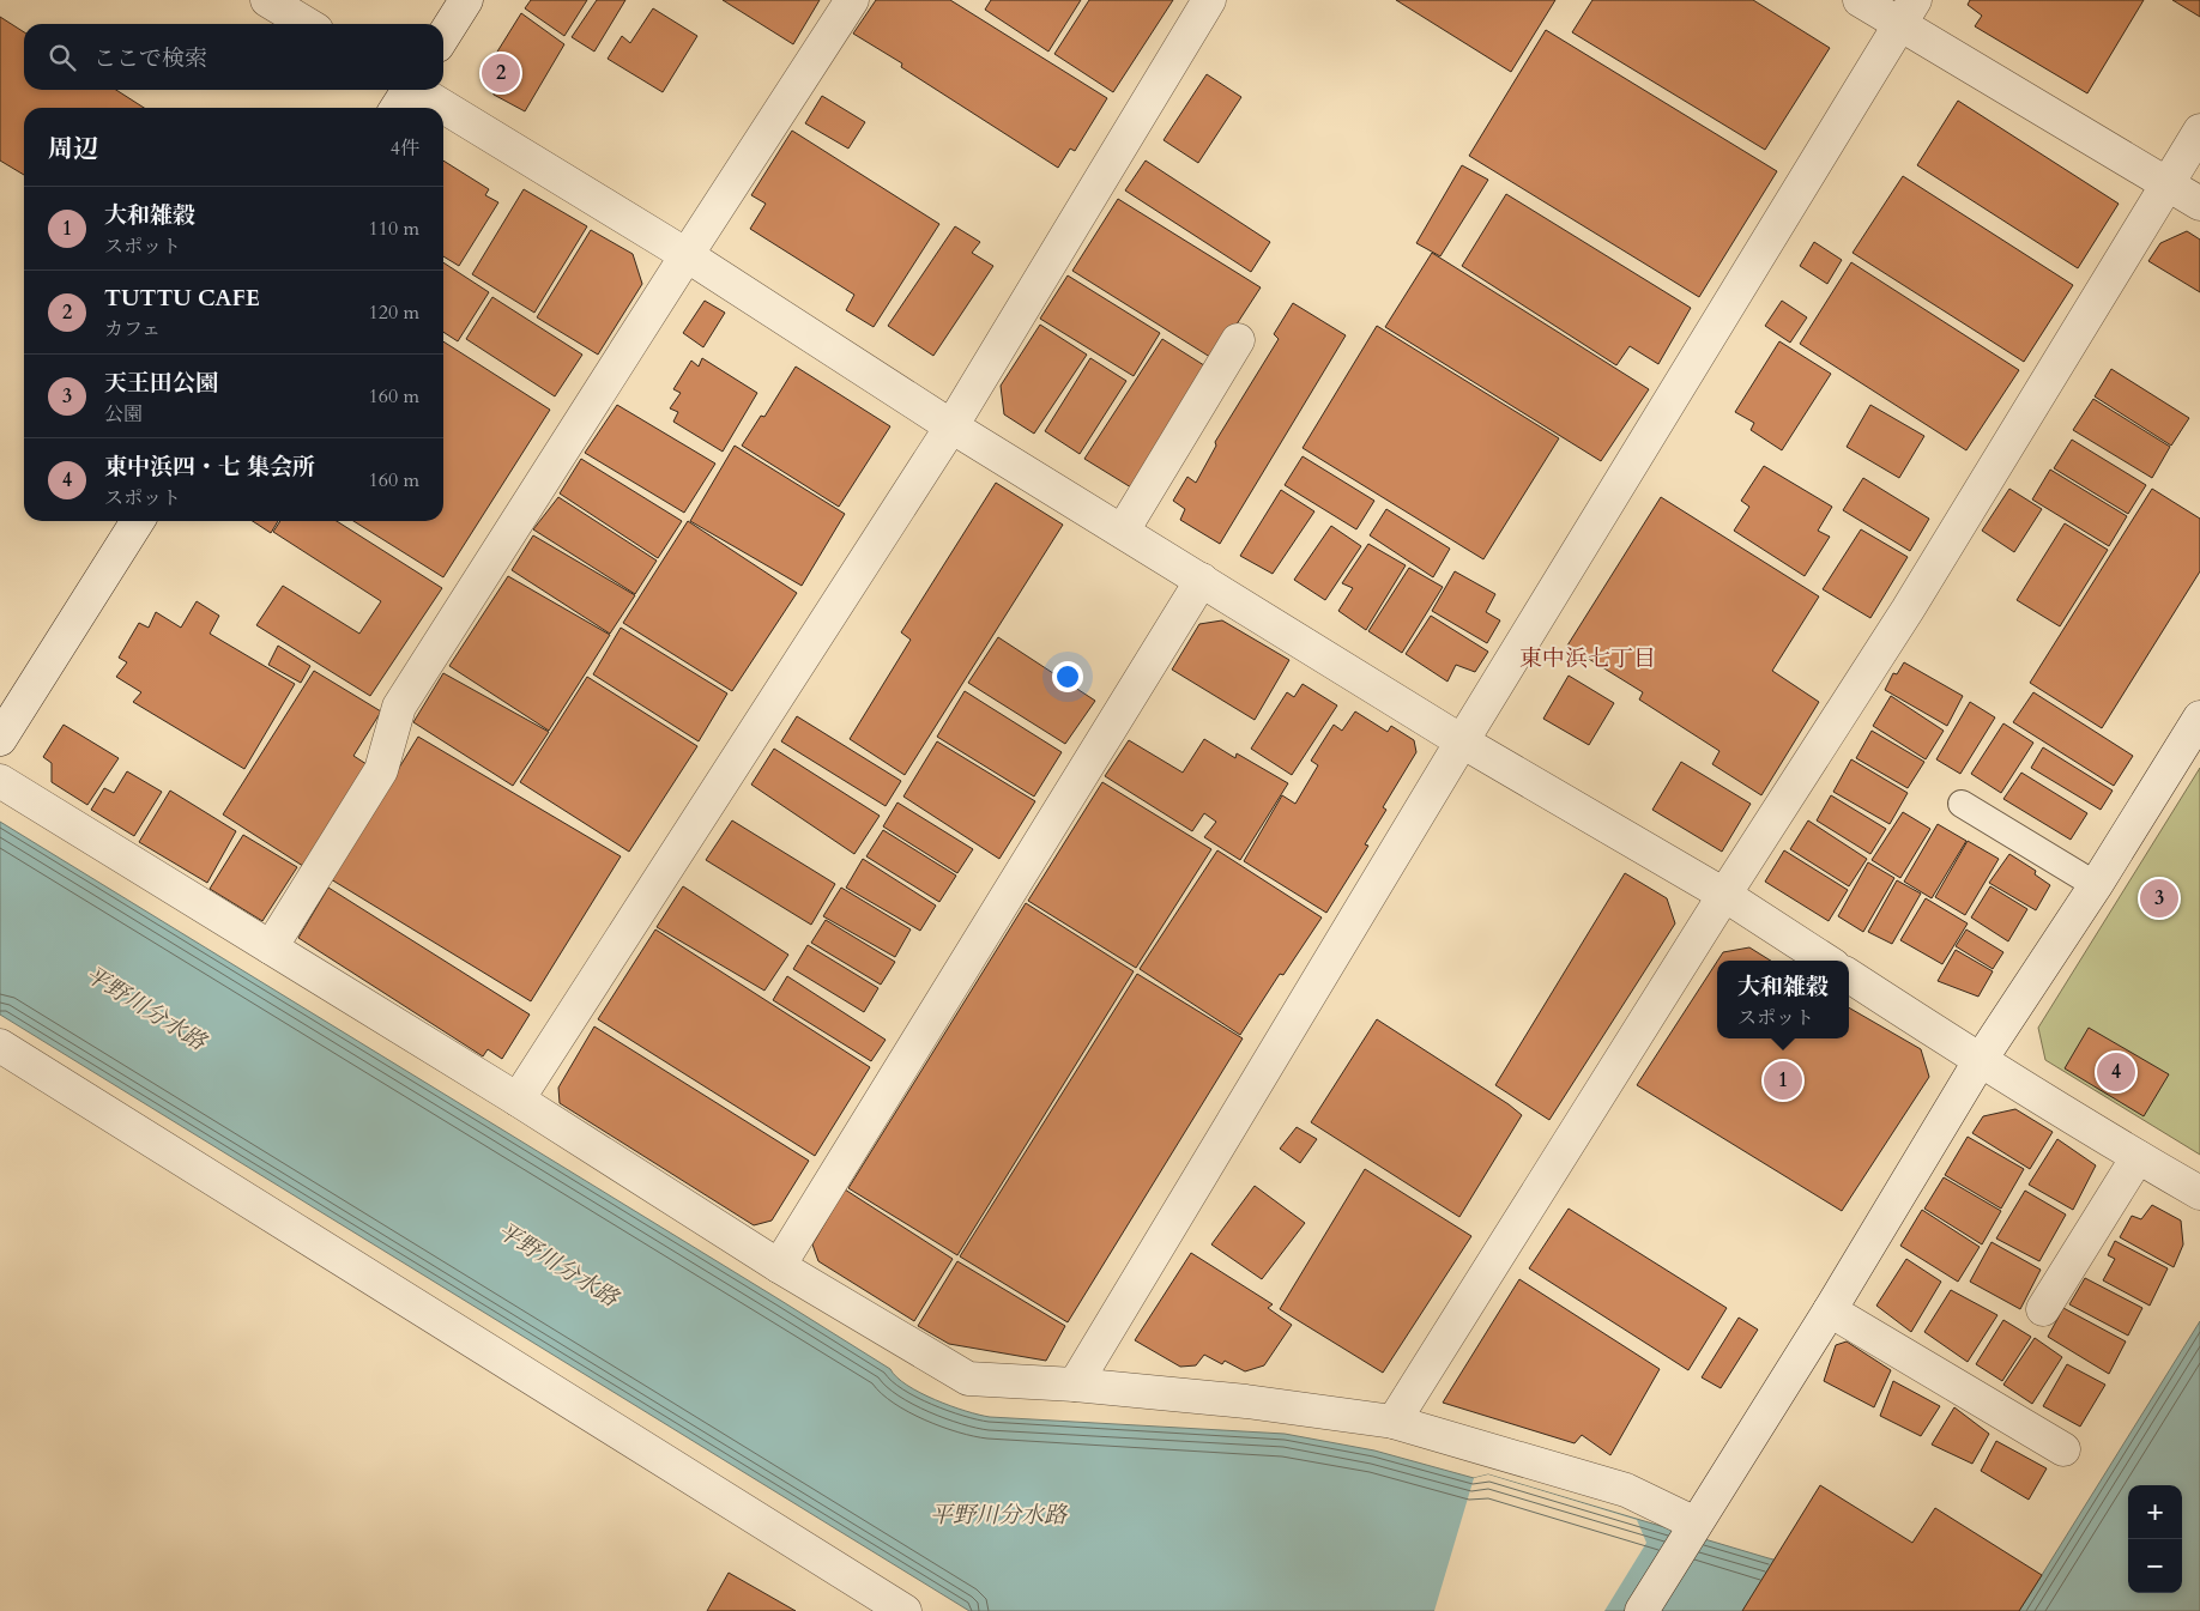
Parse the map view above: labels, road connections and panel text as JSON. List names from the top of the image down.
{
  "districts": ["東中浜七丁目"],
  "water": ["平野川分水路"],
  "page": {
    "search": "ここで検索",
    "pins": [
      "2",
      "3",
      "4",
      "1"
    ],
    "heading": ["周辺", "4件"],
    "list": [
      {
        "mark": "1",
        "name": "大和雑穀",
        "note": "スポット",
        "value": "110 m"
      },
      {
        "mark": "2",
        "name": "TUTTU CAFE",
        "note": "カフェ",
        "value": "120 m"
      },
      {
        "mark": "3",
        "name": "天王田公園",
        "note": "公園",
        "value": "160 m"
      },
      {
        "mark": "4",
        "name": "東中浜四・七 集会所",
        "note": "スポット",
        "value": "160 m"
      }
    ],
    "popup": ["大和雑穀", "スポット"],
    "map_buttons": ["+", "−"]
  }
}
